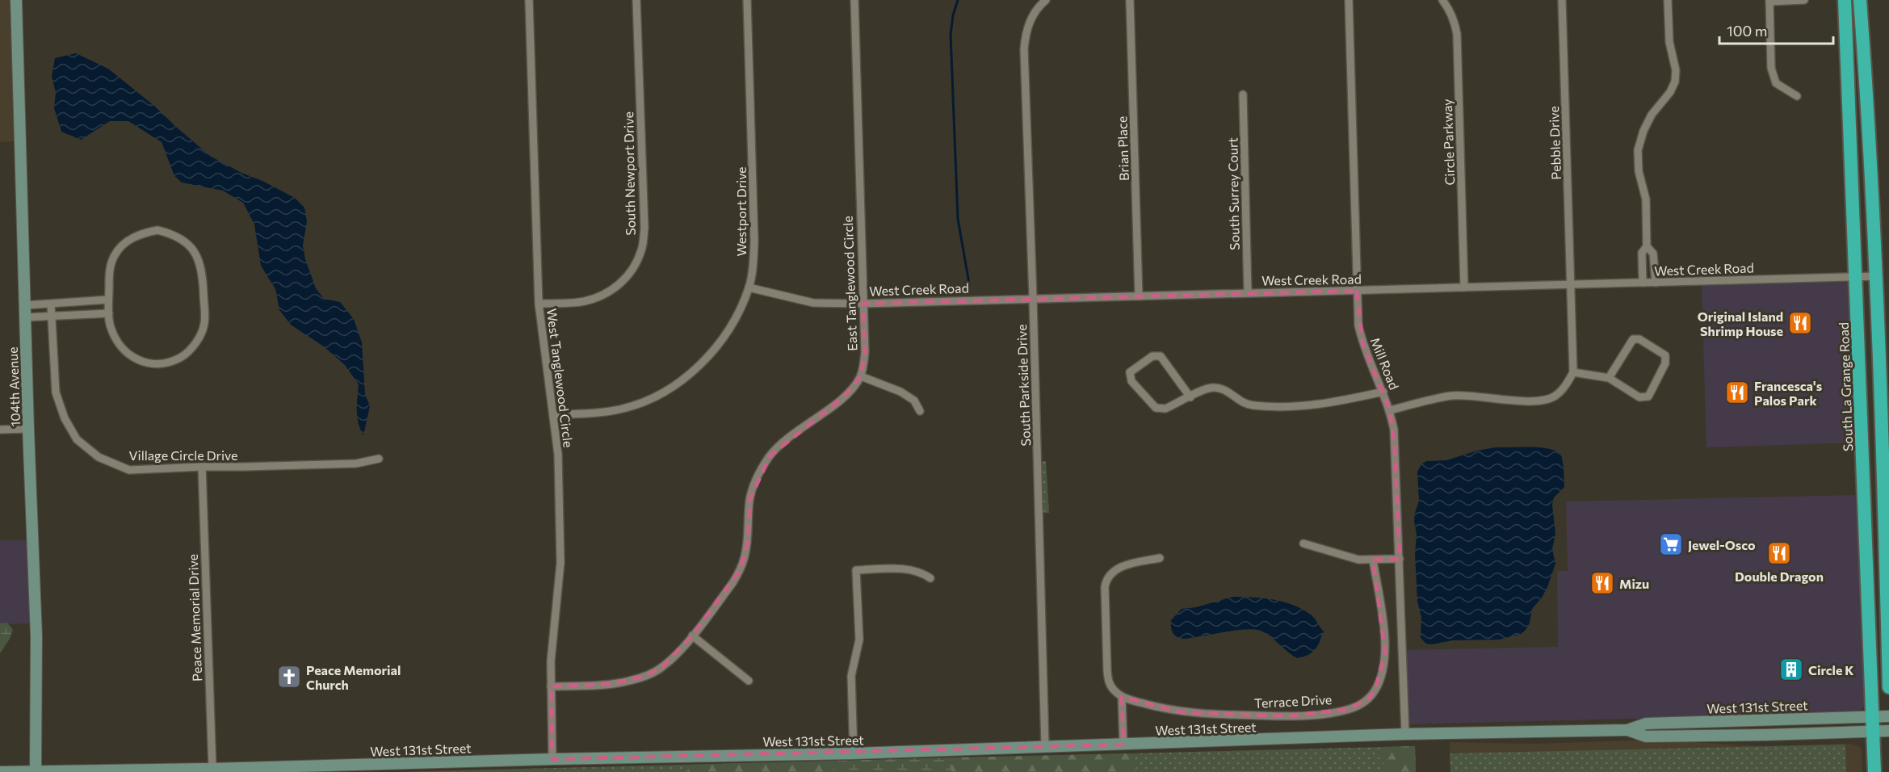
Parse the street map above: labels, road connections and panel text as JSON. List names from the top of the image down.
{
  "streets": {
    "highway": ["South La Grange Road"],
    "street": [
      "Circle Parkway",
      "Pebble Drive",
      "Brian Place",
      "South Newport Drive",
      "South Surrey Court",
      "Westport Drive",
      "West Creek Road",
      "East Tanglewood Circle",
      "Mill Road",
      "West Tanglewood Circle",
      "South Parkside Drive",
      "104th Avenue",
      "Village Circle Drive",
      "Peace Memorial Drive",
      "Terrace Drive",
      "West 131st Street"
    ]
  },
  "crossings": [
    ["Circle Parkway", "West Creek Road"],
    ["Pebble Drive", "West Creek Road"],
    ["Brian Place", "West Creek Road"],
    ["South Newport Drive", "West Tanglewood Circle"],
    ["South Surrey Court", "West Creek Road"],
    ["Westport Drive", "West Creek Road"],
    ["Westport Drive", "West Tanglewood Circle"],
    ["West Creek Road", "East Tanglewood Circle"],
    ["West Creek Road", "Mill Road"],
    ["West Creek Road", "South Parkside Drive"],
    ["West Creek Road", "South La Grange Road"],
    ["East Tanglewood Circle", "West Tanglewood Circle"],
    ["Mill Road", "West 131st Street"],
    ["West Tanglewood Circle", "West 131st Street"],
    ["South Parkside Drive", "West 131st Street"],
    ["104th Avenue", "West 131st Street"],
    ["South La Grange Road", "West 131st Street"],
    ["Village Circle Drive", "Peace Memorial Drive"],
    ["Peace Memorial Drive", "West 131st Street"]
  ],
  "places": {
    "restaurant": [
      "Original Island Shrimp House",
      "Francesca's Palos Park",
      "Double Dragon",
      "Mizu"
    ],
    "supermarket": ["Jewel-Osco"],
    "building": ["Circle K"],
    "church": ["Peace Memorial Church"]
  },
  "scale_bar": "100 m"
}
